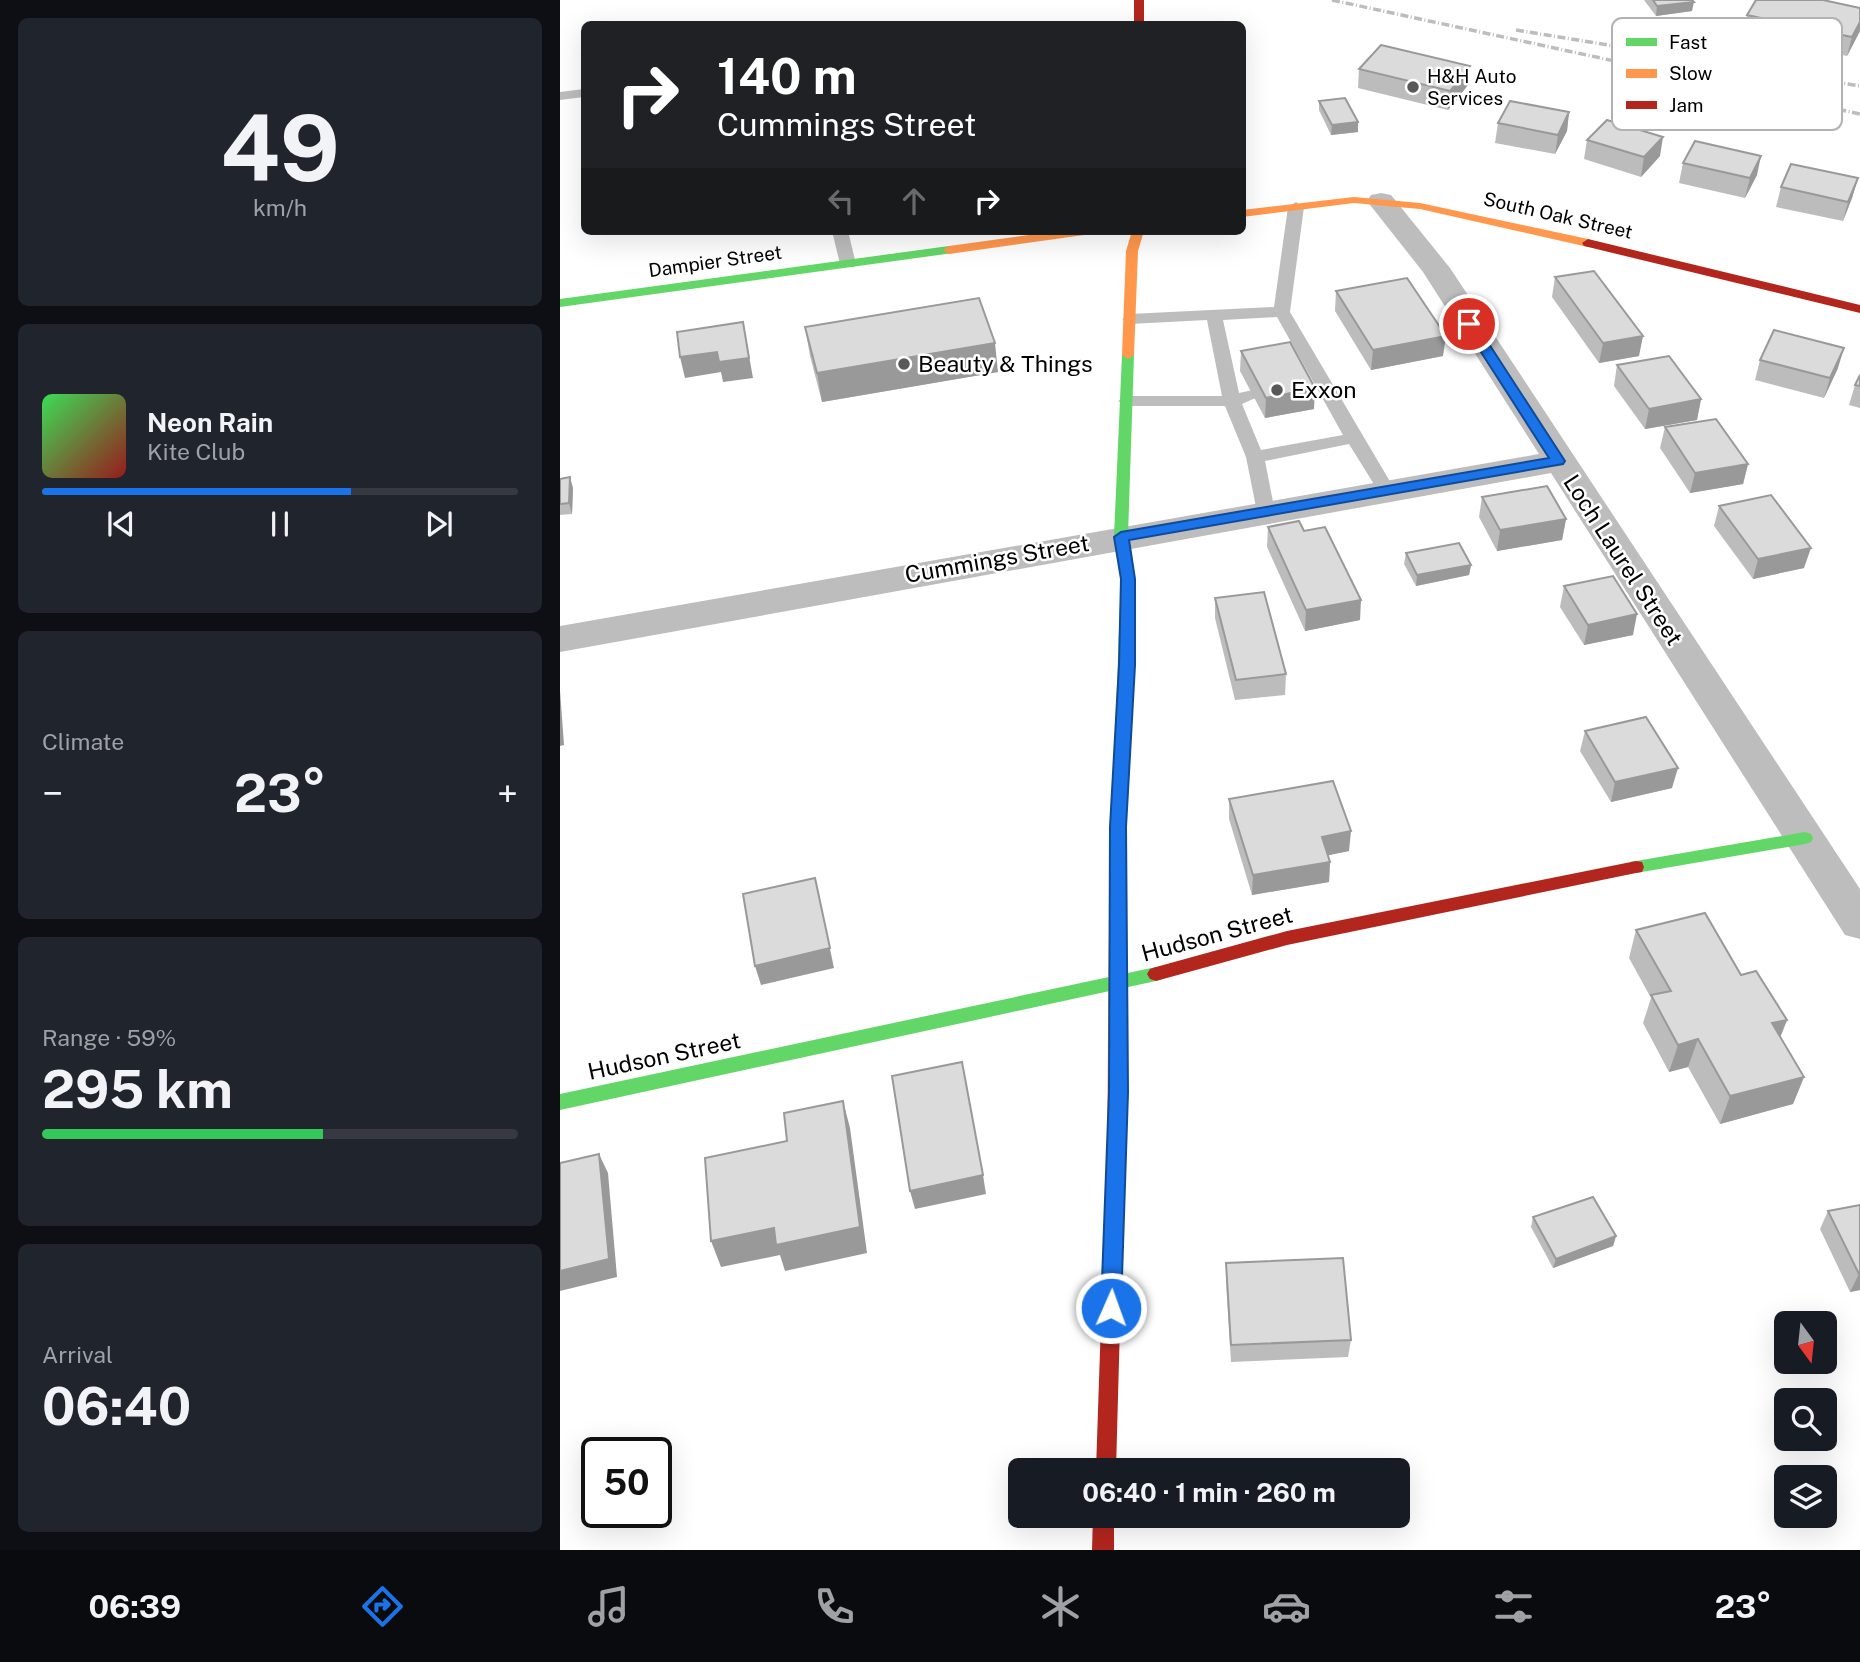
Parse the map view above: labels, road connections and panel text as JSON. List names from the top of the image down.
{
  "streets": {
    "main road": ["South Oak Street", "Dampier Street", "Hudson Street"],
    "street": ["Cummings Street", "Loch Laurel Street"]
  },
  "crossings": [
    ["South Oak Street", "Loch Laurel Street"],
    ["Cummings Street", "Loch Laurel Street"],
    ["Loch Laurel Street", "Hudson Street"]
  ],
  "places": ["H&H Auto Services", "Beauty & Things", "Exxon"],
  "legend": ["Fast", "Slow", "Jam"],
  "north": "bottom",
  "page": {
    "tile": [
      ["49", "km/h"],
      "Climate",
      ["Range · 59%", "295 km"],
      ["Arrival", "06:40"]
    ],
    "turn": ["140 m", "Cummings Street"],
    "song": ["Neon Rain", "Kite Club"],
    "heat": ["−", "23°", "+"],
    "limit": "50",
    "trip": "06:40 · 1 min · 260 m",
    "tabs": ["06:39", "23°"]
  }
}
